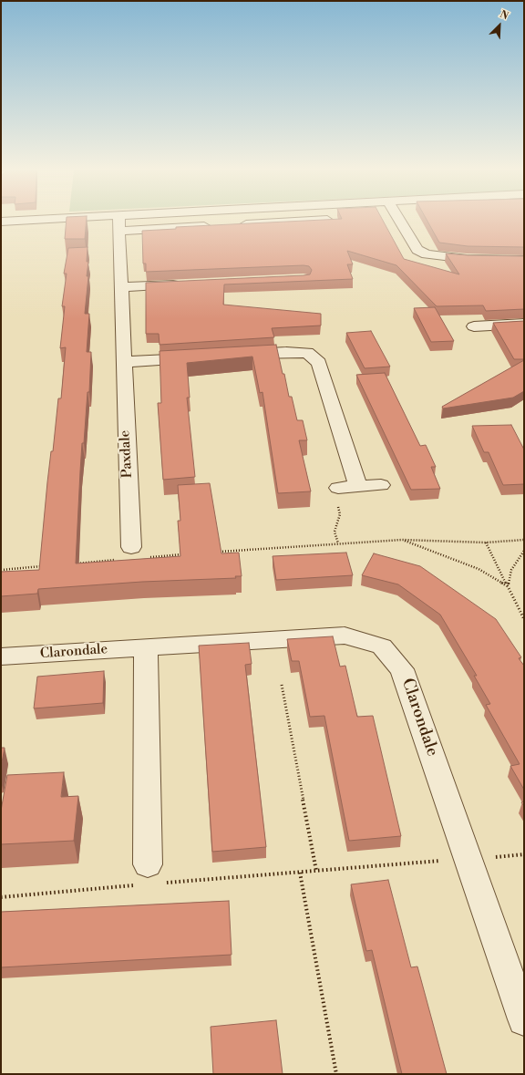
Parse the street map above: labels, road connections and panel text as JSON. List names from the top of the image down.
{
  "streets": {
    "street": ["Paxdale", "Clarondale"]
  },
  "north": "top right"
}
